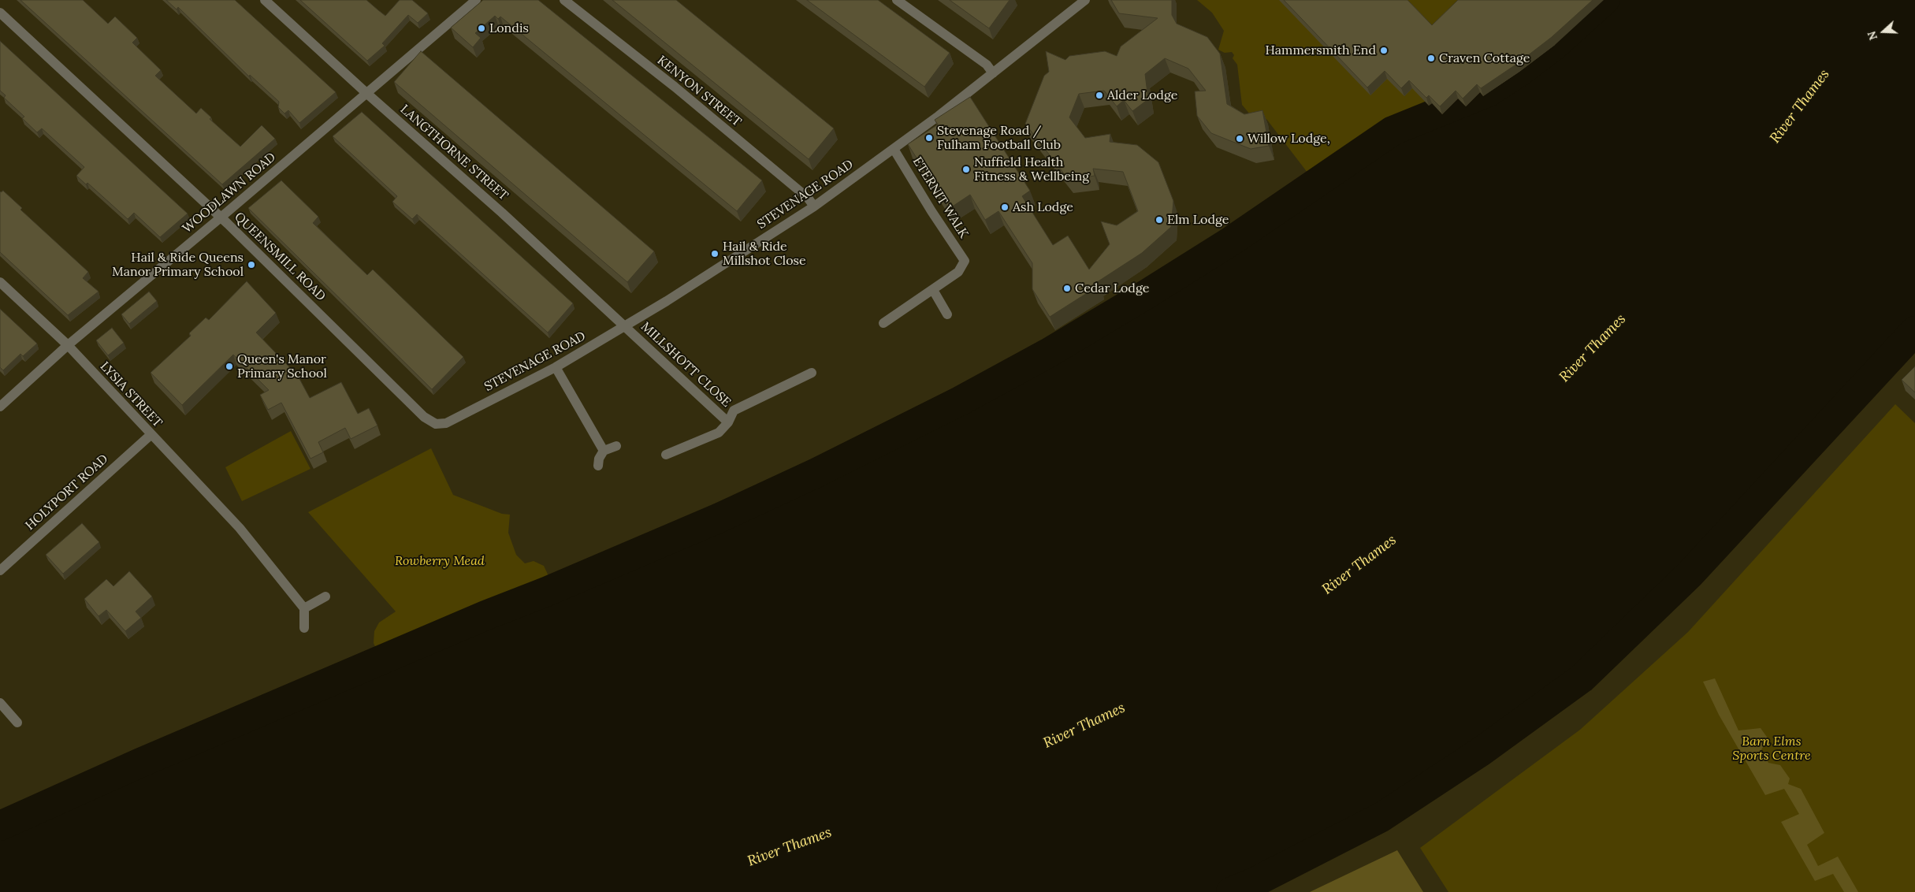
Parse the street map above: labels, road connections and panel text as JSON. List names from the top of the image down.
{
  "streets": {
    "street": [
      "KENYON STREET",
      "LANGTHORNE STREET",
      "WOODLAWN ROAD",
      "STEVENAGE ROAD",
      "ETERNIT WALK",
      "QUEENSMILL ROAD",
      "MILLSHOTT CLOSE",
      "LYSIA STREET",
      "HOLYPORT ROAD"
    ]
  },
  "crossings": [
    ["KENYON STREET", "STEVENAGE ROAD"],
    ["LANGTHORNE STREET", "WOODLAWN ROAD"],
    ["LANGTHORNE STREET", "STEVENAGE ROAD"],
    ["LANGTHORNE STREET", "MILLSHOTT CLOSE"],
    ["WOODLAWN ROAD", "QUEENSMILL ROAD"],
    ["WOODLAWN ROAD", "LYSIA STREET"],
    ["STEVENAGE ROAD", "ETERNIT WALK"],
    ["STEVENAGE ROAD", "QUEENSMILL ROAD"],
    ["STEVENAGE ROAD", "MILLSHOTT CLOSE"],
    ["LYSIA STREET", "HOLYPORT ROAD"]
  ],
  "water": ["River Thames"],
  "parks": ["Rowberry Mead", "Barn Elms Sports Centre"],
  "places": [
    "Londis",
    "Hammersmith End",
    "Craven Cottage",
    "Alder Lodge",
    "Stevenage Road / Fulham Football Club",
    "Willow Lodge,",
    "Nuffield Health Fitness & Wellbeing",
    "Ash Lodge",
    "Elm Lodge",
    "Hail & Ride Millshot Close",
    "Hail & Ride Queens Manor Primary School",
    "Cedar Lodge",
    "Queen's Manor Primary School"
  ],
  "north": "left"
}
